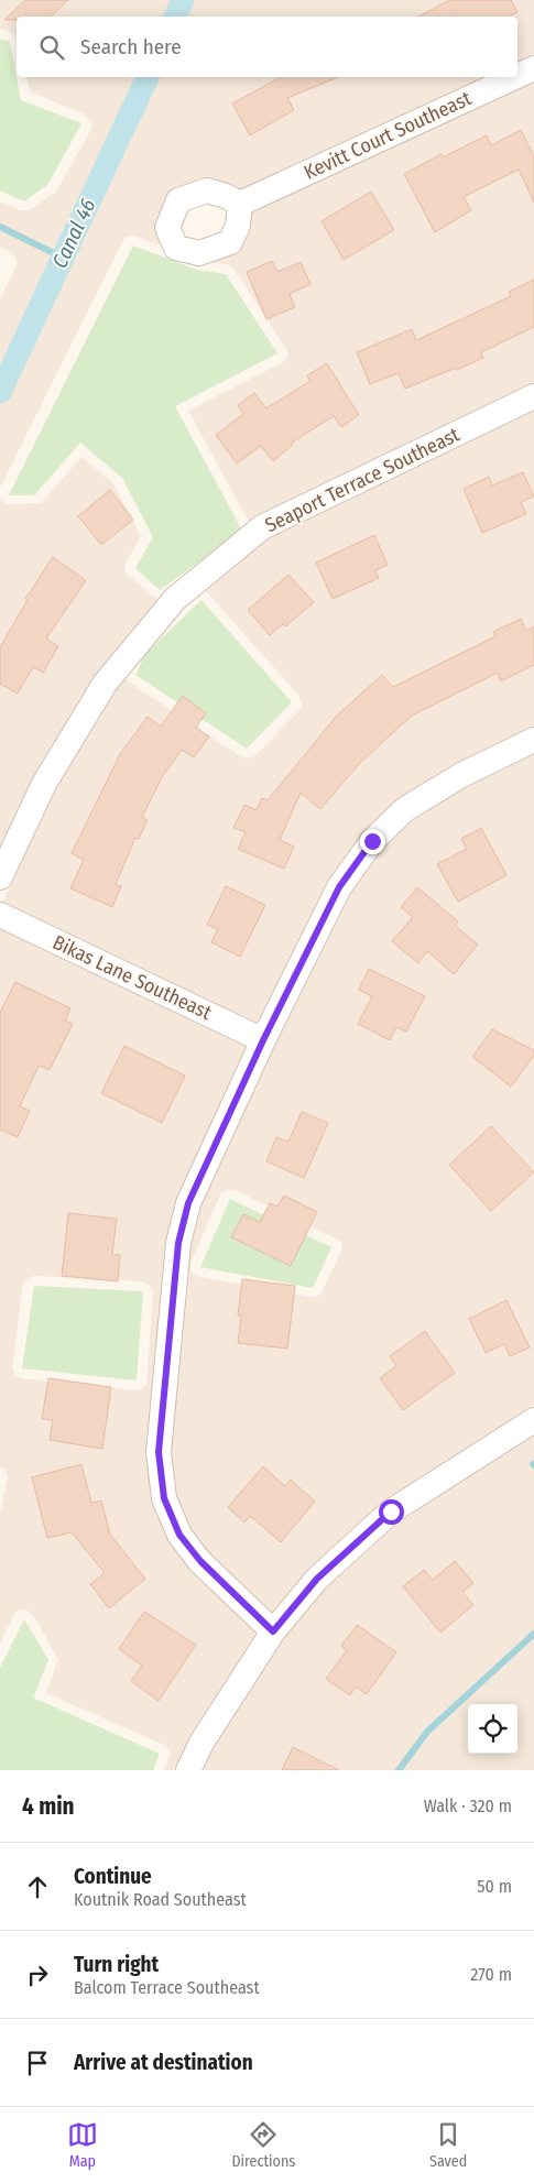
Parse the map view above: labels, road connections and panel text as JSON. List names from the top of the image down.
{
  "streets": {
    "street": ["Kevitt Court Southeast", "Seaport Terrace Southeast", "Bikas Lane Southeast"]
  },
  "water": ["Canal 46"],
  "page": {
    "search": "Search here",
    "heading": ["4 min", "Walk · 320 m"],
    "list": [
      ["Continue", "Koutnik Road Southeast", "50 m"],
      ["Turn right", "Balcom Terrace Southeast", "270 m"],
      "Arrive at destination"
    ],
    "nav": ["Map", "Directions", "Saved"]
  }
}
